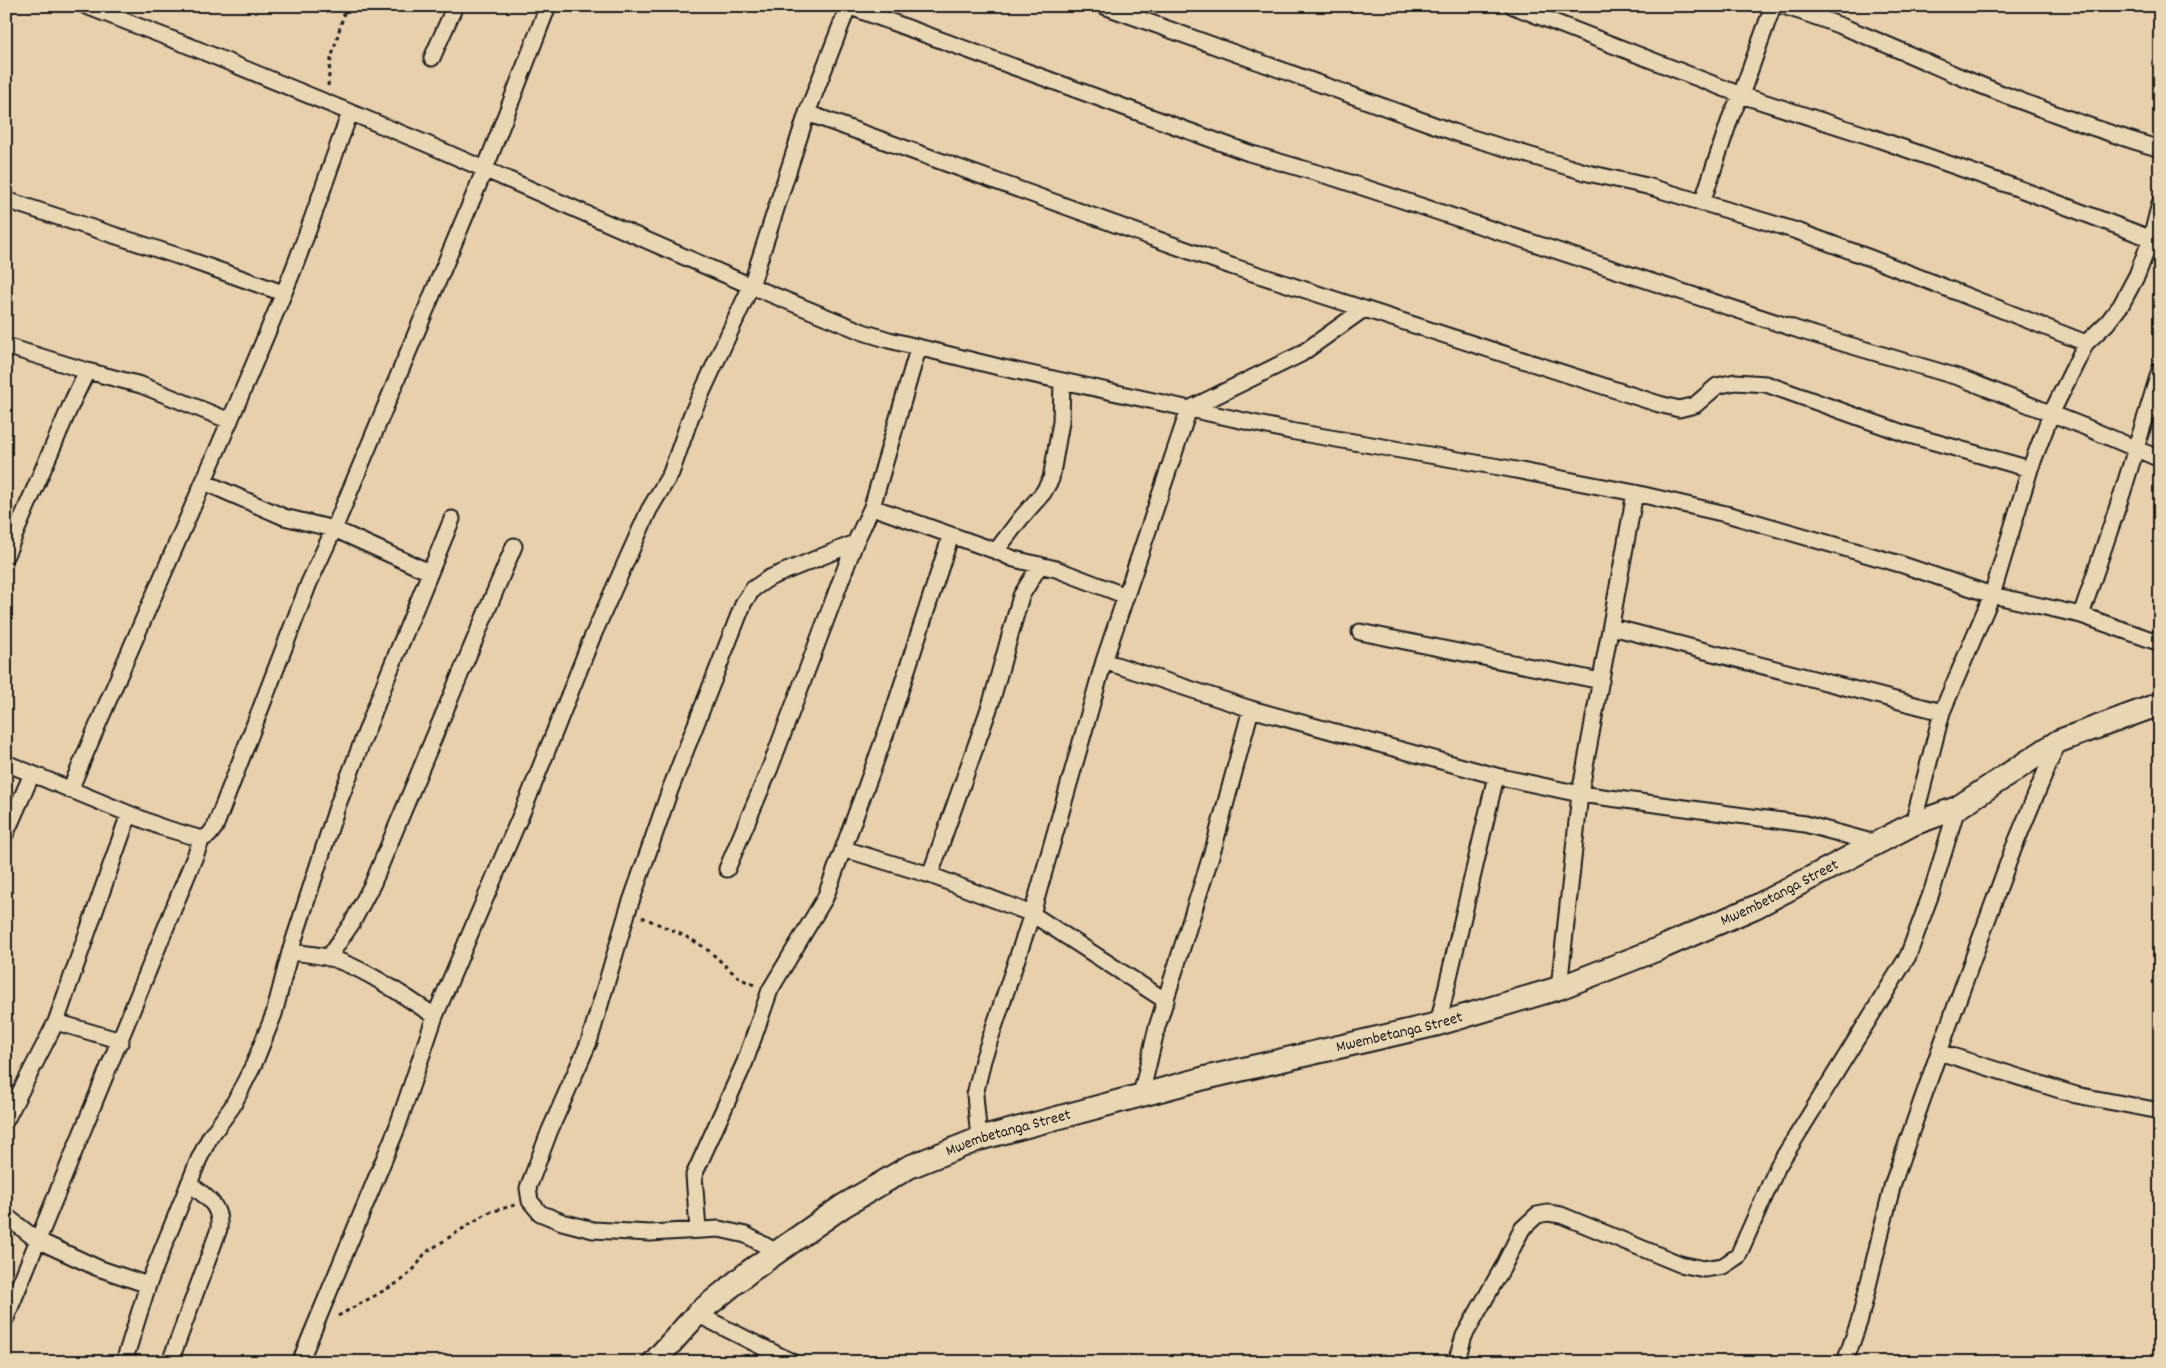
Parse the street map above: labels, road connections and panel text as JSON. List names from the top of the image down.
{
  "streets": {
    "street": ["Mwembetanga Street"]
  }
}
